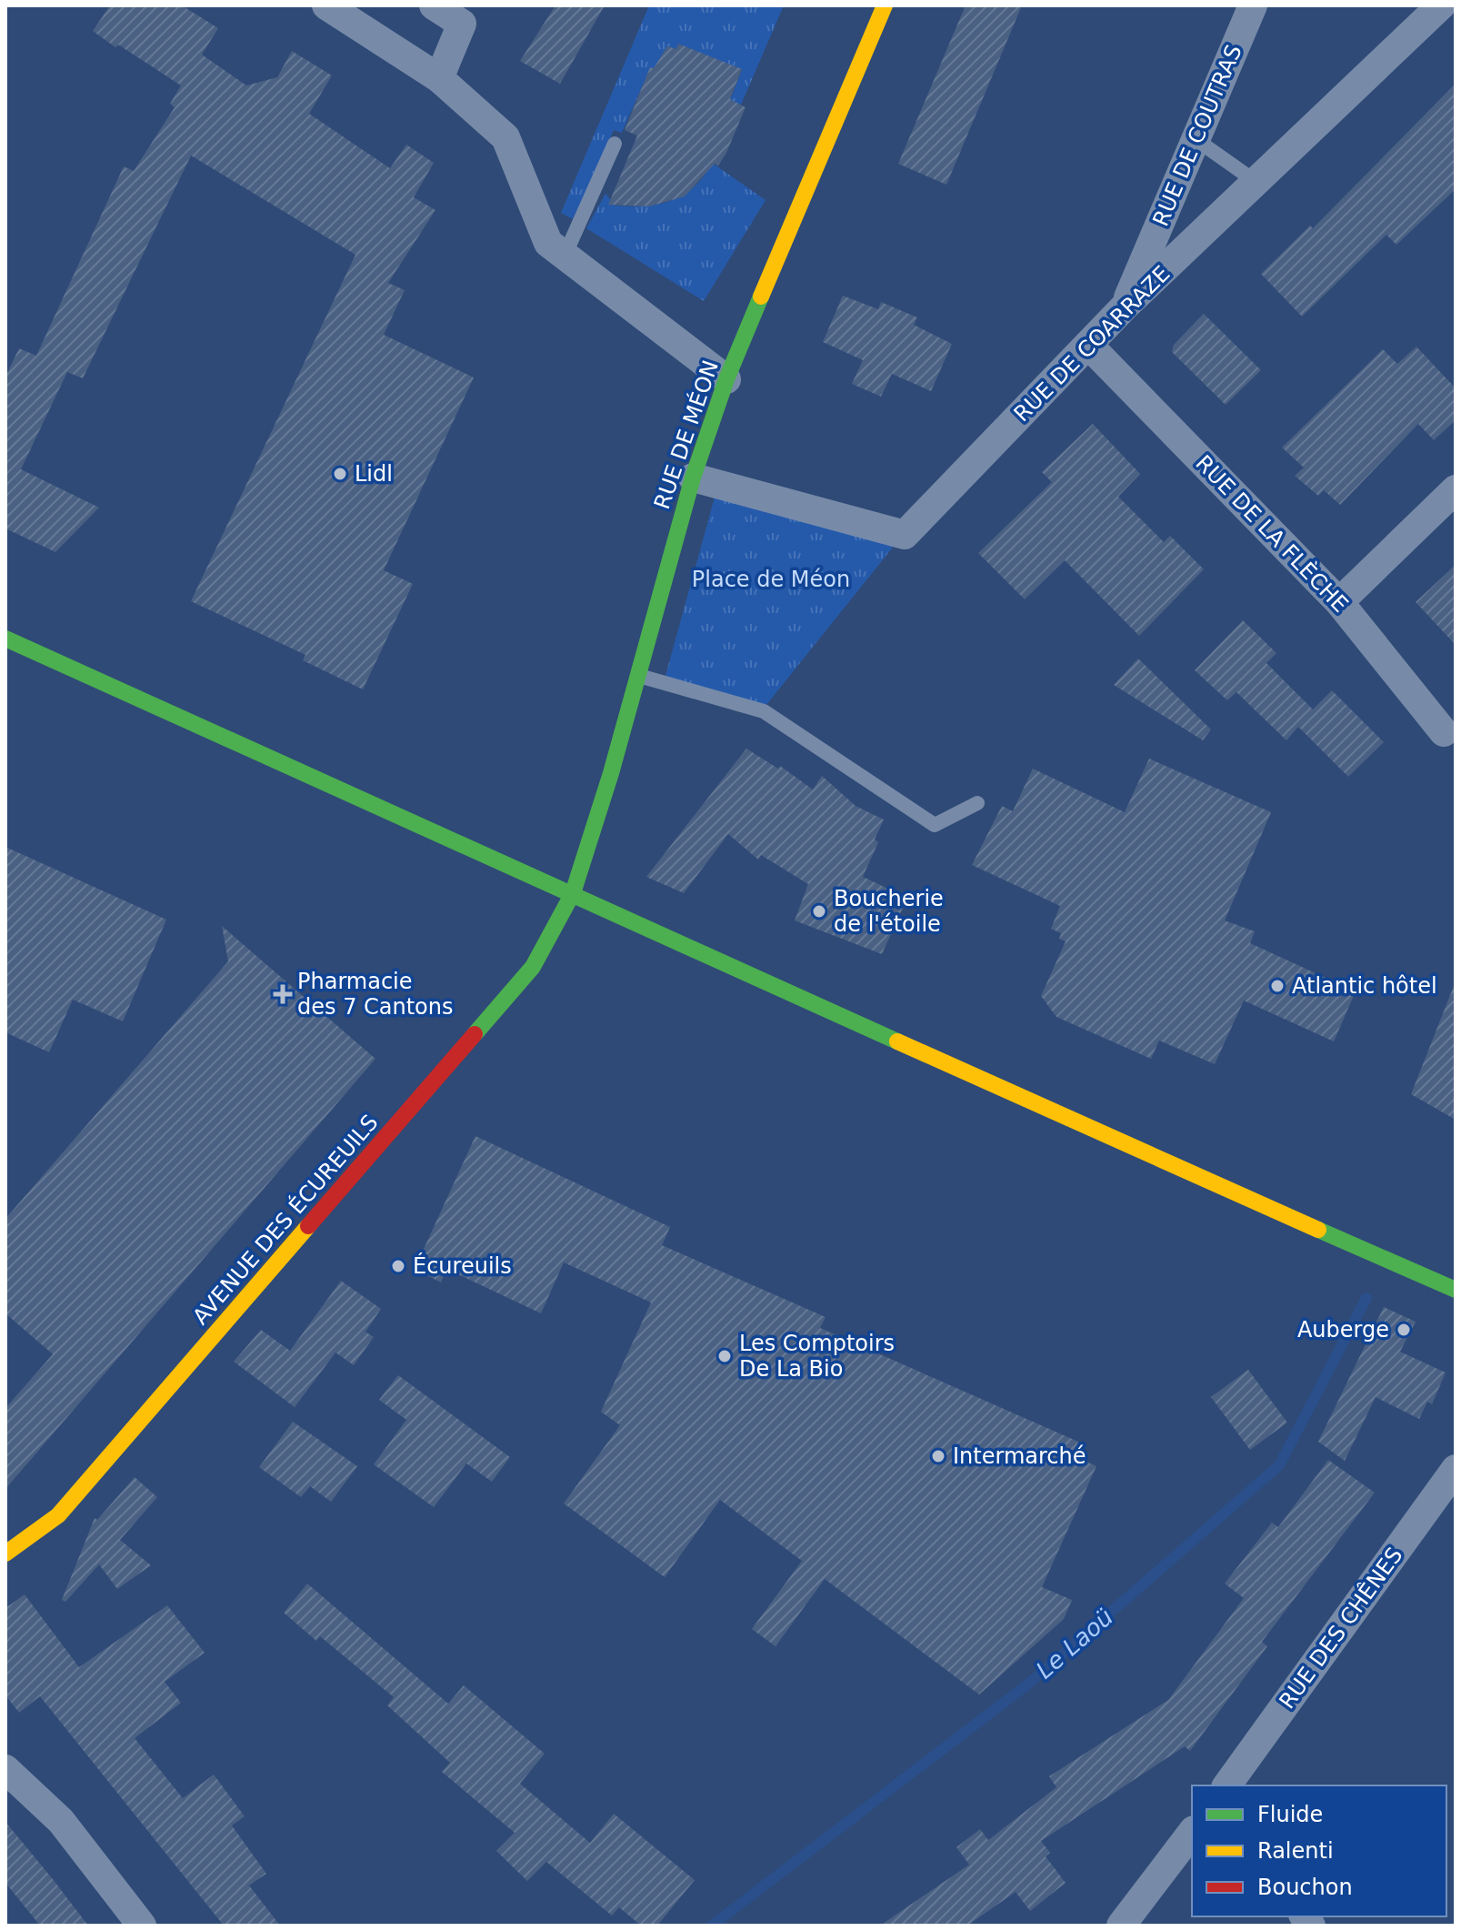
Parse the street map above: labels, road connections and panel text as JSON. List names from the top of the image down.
{
  "streets": {
    "street": [
      "RUE DE COUTRAS",
      "RUE DE COARRAZE",
      "RUE DE MÉON",
      "RUE DE LA FLÈCHE",
      "AVENUE DES ÉCUREUILS",
      "RUE DES CHÊNES"
    ]
  },
  "crossings": [
    ["RUE DE COUTRAS", "RUE DE COARRAZE"],
    ["RUE DE COARRAZE", "RUE DE MÉON"],
    ["RUE DE COARRAZE", "RUE DE LA FLÈCHE"],
    ["RUE DE MÉON", "AVENUE DES ÉCUREUILS"]
  ],
  "water": ["Le Laoü"],
  "parks": ["Place de Méon"],
  "places": {
    "other": [
      "Lidl",
      "Boucherie de l'étoile",
      "Atlantic hôtel",
      "Écureuils",
      "Auberge",
      "Les Comptoirs De La Bio",
      "Intermarché"
    ],
    "health": ["Pharmacie des 7 Cantons"]
  },
  "legend": ["Fluide", "Ralenti", "Bouchon"]
}
